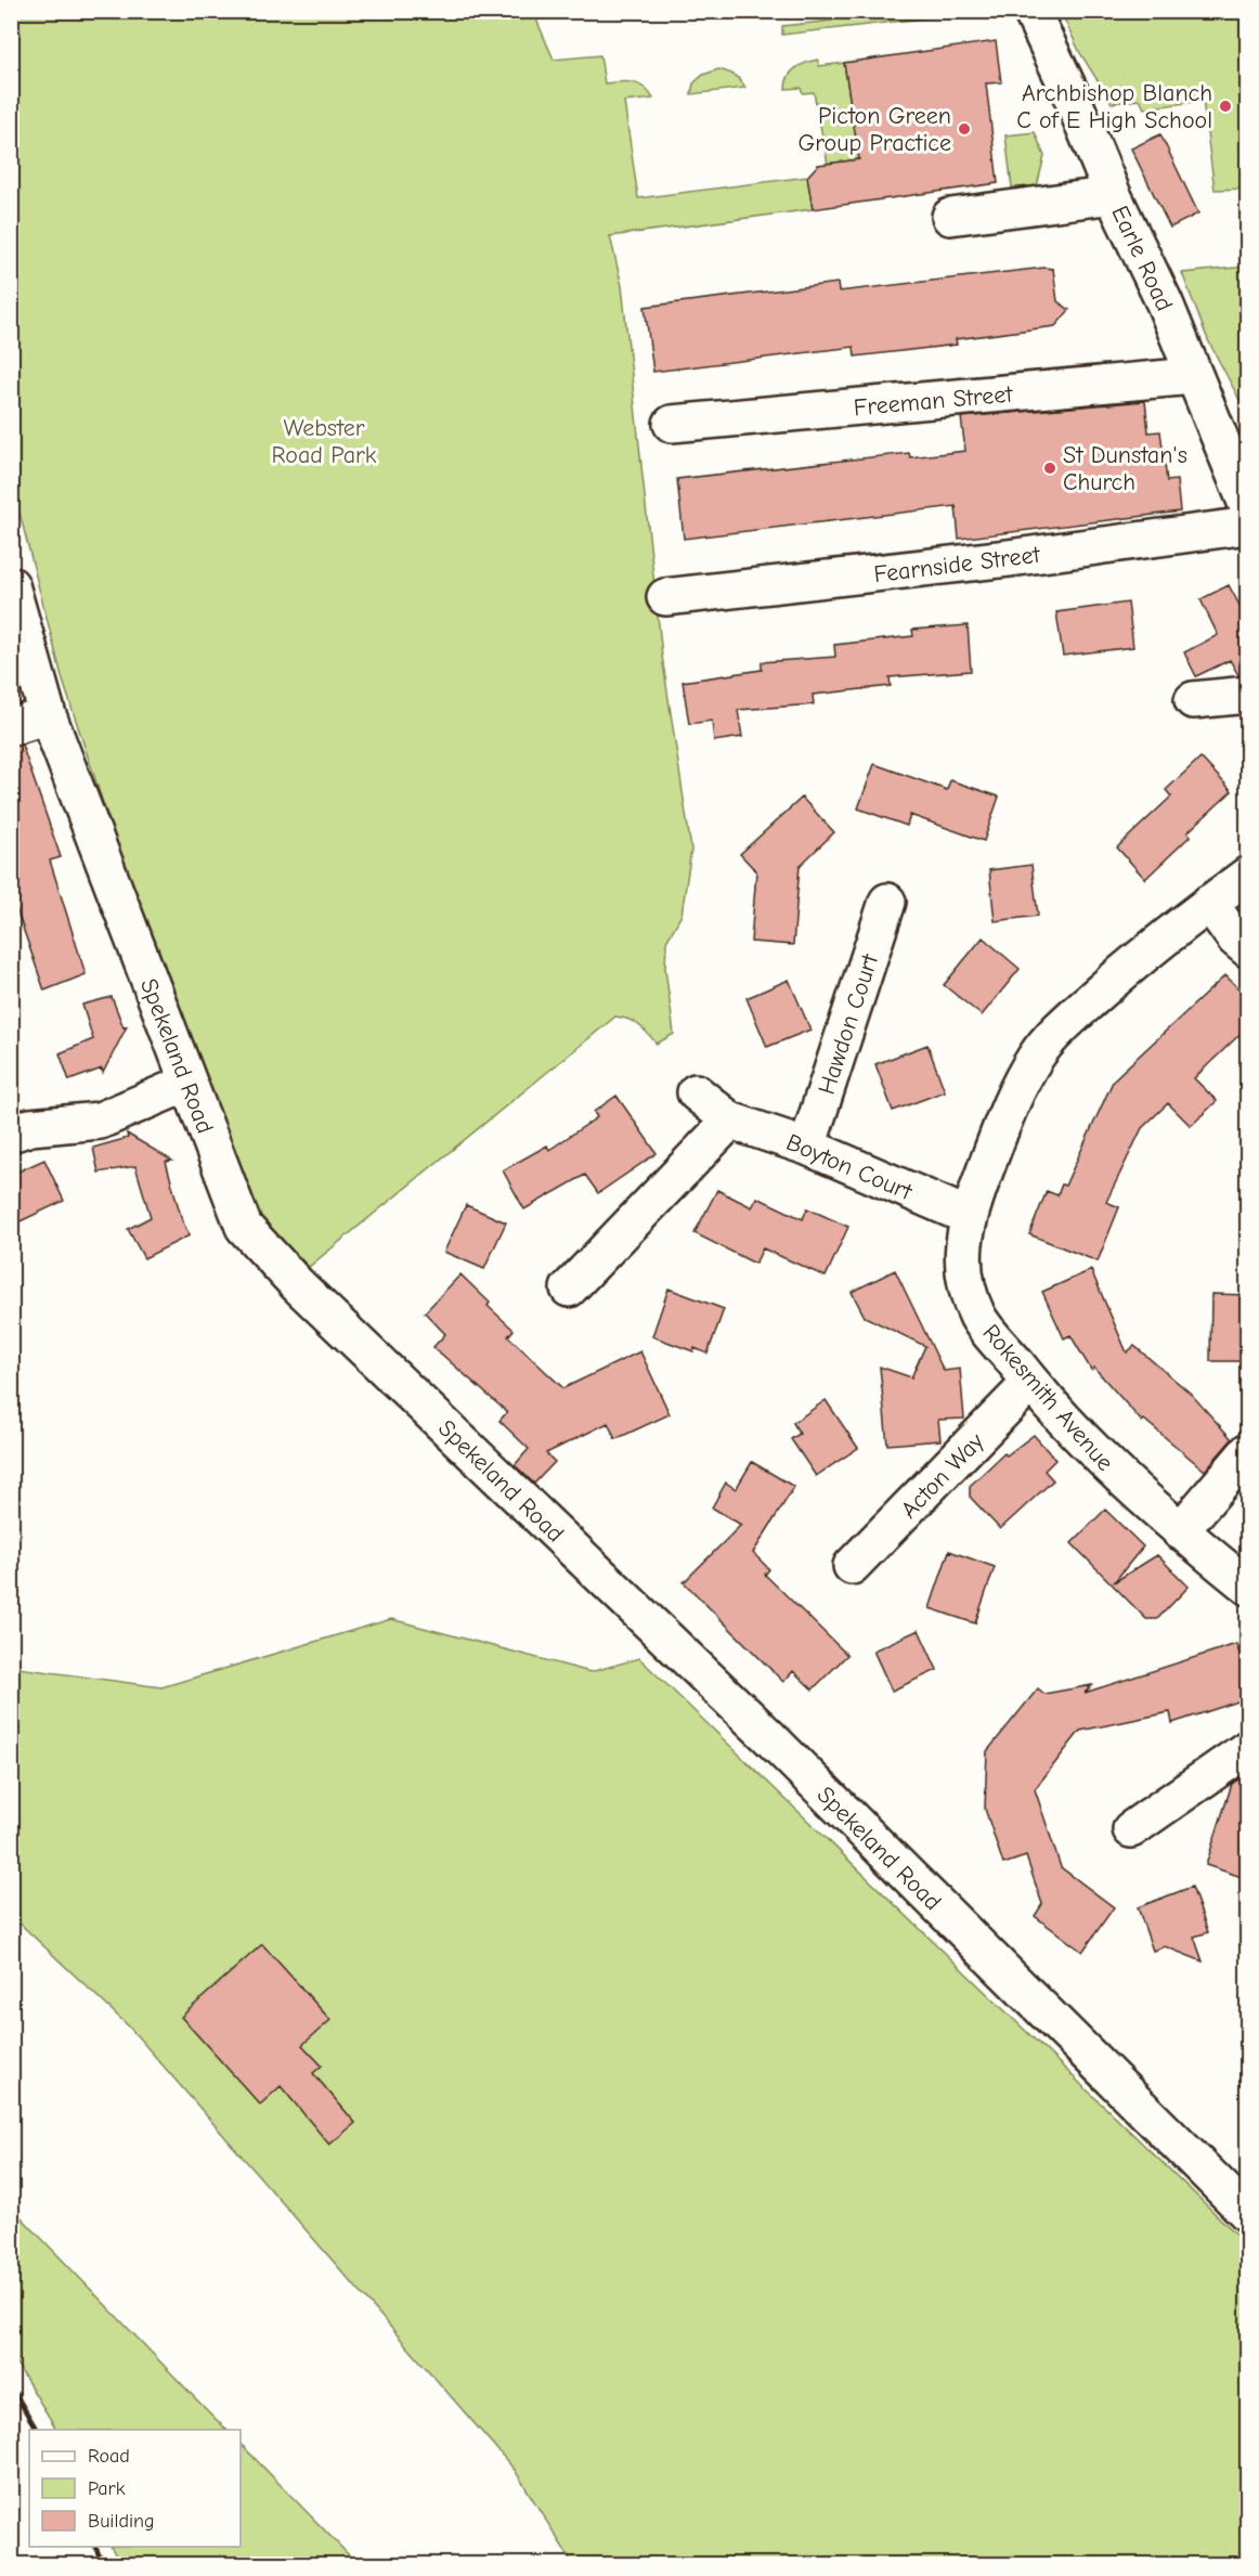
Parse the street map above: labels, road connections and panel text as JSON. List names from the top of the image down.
{
  "streets": {
    "street": [
      "Earle Road",
      "Freeman Street",
      "Fearnside Street",
      "Hawdon Court",
      "Spekeland Road",
      "Boyton Court",
      "Rokesmith Avenue",
      "Acton Way"
    ]
  },
  "crossings": [
    ["Earle Road", "Freeman Street"],
    ["Hawdon Court", "Boyton Court"],
    ["Boyton Court", "Rokesmith Avenue"],
    ["Rokesmith Avenue", "Acton Way"]
  ],
  "parks": ["Webster Road Park"],
  "places": ["Archbishop Blanch C of E High School", "Picton Green Group Practice", "St Dunstan's Church"],
  "legend": ["Road", "Park", "Building"]
}
